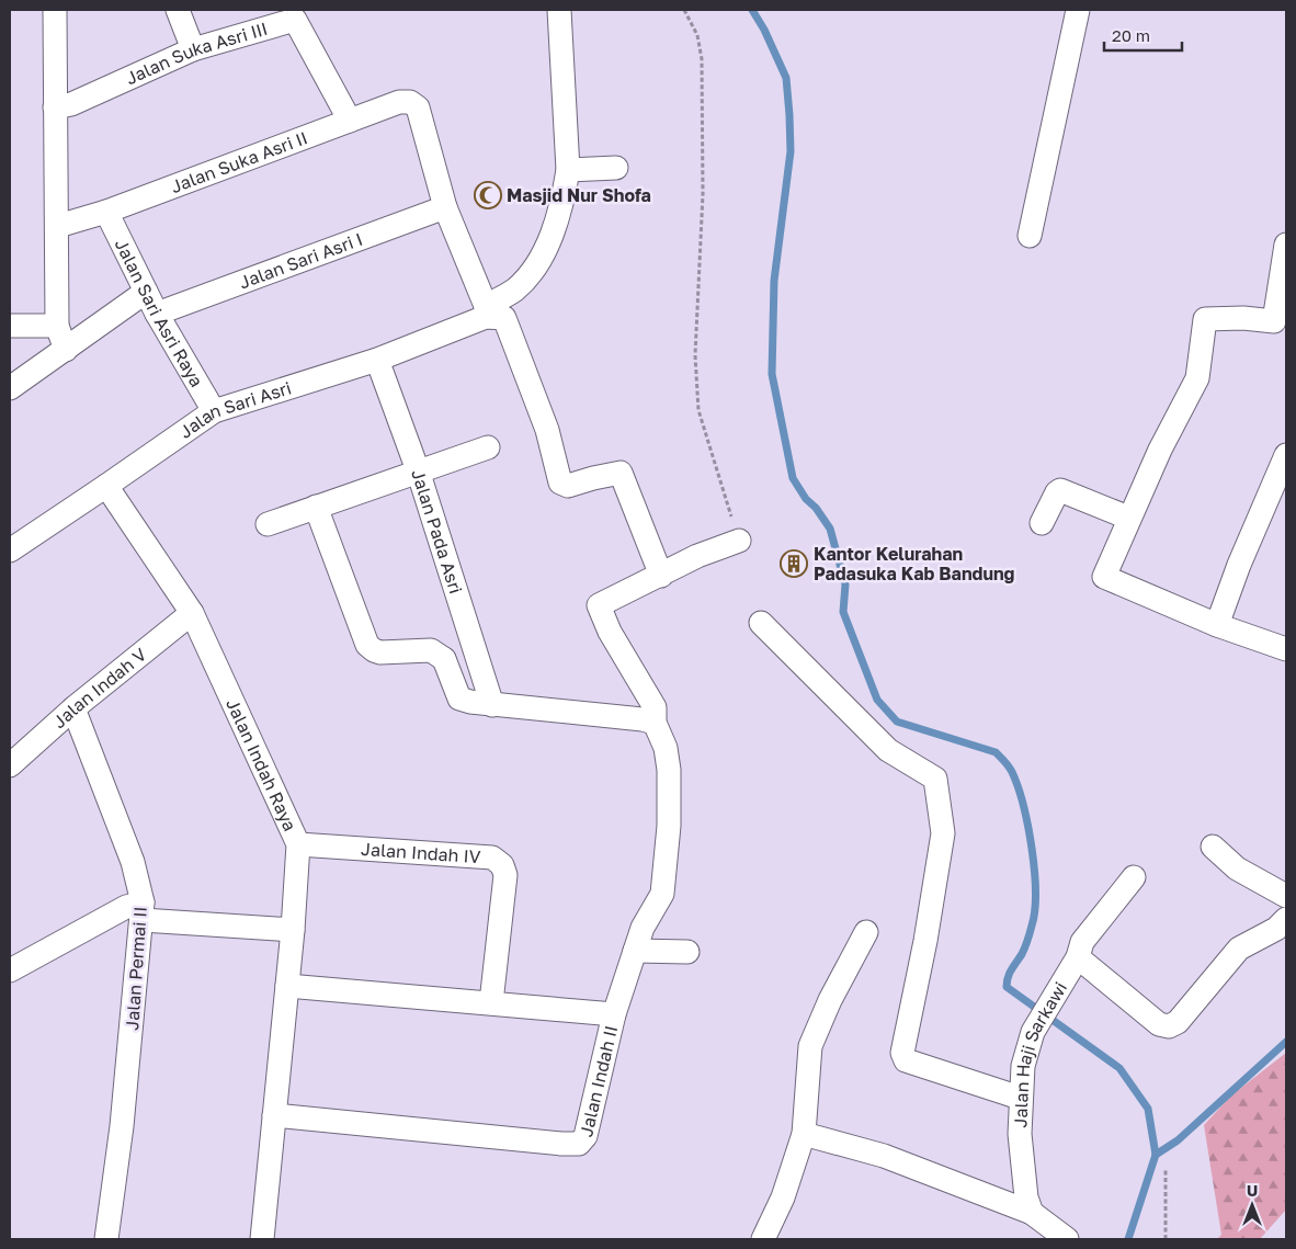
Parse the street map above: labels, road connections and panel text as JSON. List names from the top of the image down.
{
  "streets": {
    "street": [
      "Jalan Suka Asri III",
      "Jalan Suka Asri II",
      "Jalan Sari Asri I",
      "Jalan Sari Asri Raya",
      "Jalan Sari Asri",
      "Jalan Pada Asri",
      "Jalan Indah V",
      "Jalan Indah Raya",
      "Jalan Indah IV",
      "Jalan Permai II",
      "Jalan Haji Sarkawi",
      "Jalan Indah II"
    ]
  },
  "crossings": [
    ["Jalan Suka Asri III", "Jalan Suka Asri II"],
    ["Jalan Suka Asri II", "Jalan Sari Asri I"],
    ["Jalan Suka Asri II", "Jalan Sari Asri Raya"],
    ["Jalan Sari Asri I", "Jalan Sari Asri Raya"],
    ["Jalan Sari Asri Raya", "Jalan Sari Asri"],
    ["Jalan Sari Asri", "Jalan Pada Asri"],
    ["Jalan Sari Asri", "Jalan Indah Raya"],
    ["Jalan Indah V", "Jalan Indah Raya"],
    ["Jalan Indah V", "Jalan Permai II"],
    ["Jalan Indah Raya", "Jalan Indah IV"],
    ["Jalan Indah Raya", "Jalan Indah II"]
  ],
  "places": {
    "mosque": ["Masjid Nur Shofa"],
    "building": ["Kantor Kelurahan Padasuka Kab Bandung"]
  },
  "scale_bar": "20 m",
  "north": "top"
}
